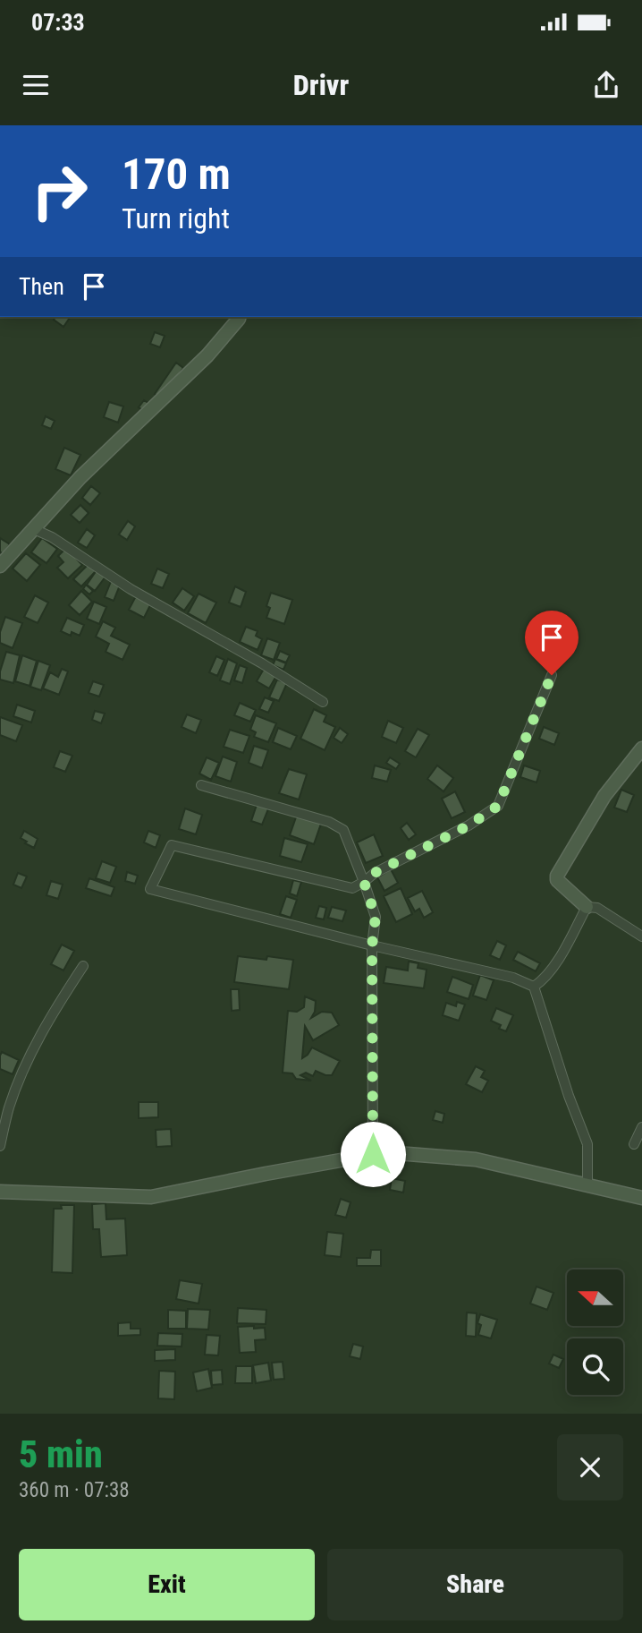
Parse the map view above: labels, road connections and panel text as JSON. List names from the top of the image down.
{
  "north": "left",
  "page": {
    "status": "07:33",
    "header": "Drivr",
    "turn": ["170 m", "Turn right"],
    "then": "Then",
    "heading": ["5 min", "360 m · 07:38"],
    "buttons": ["Exit", "Share"]
  }
}
